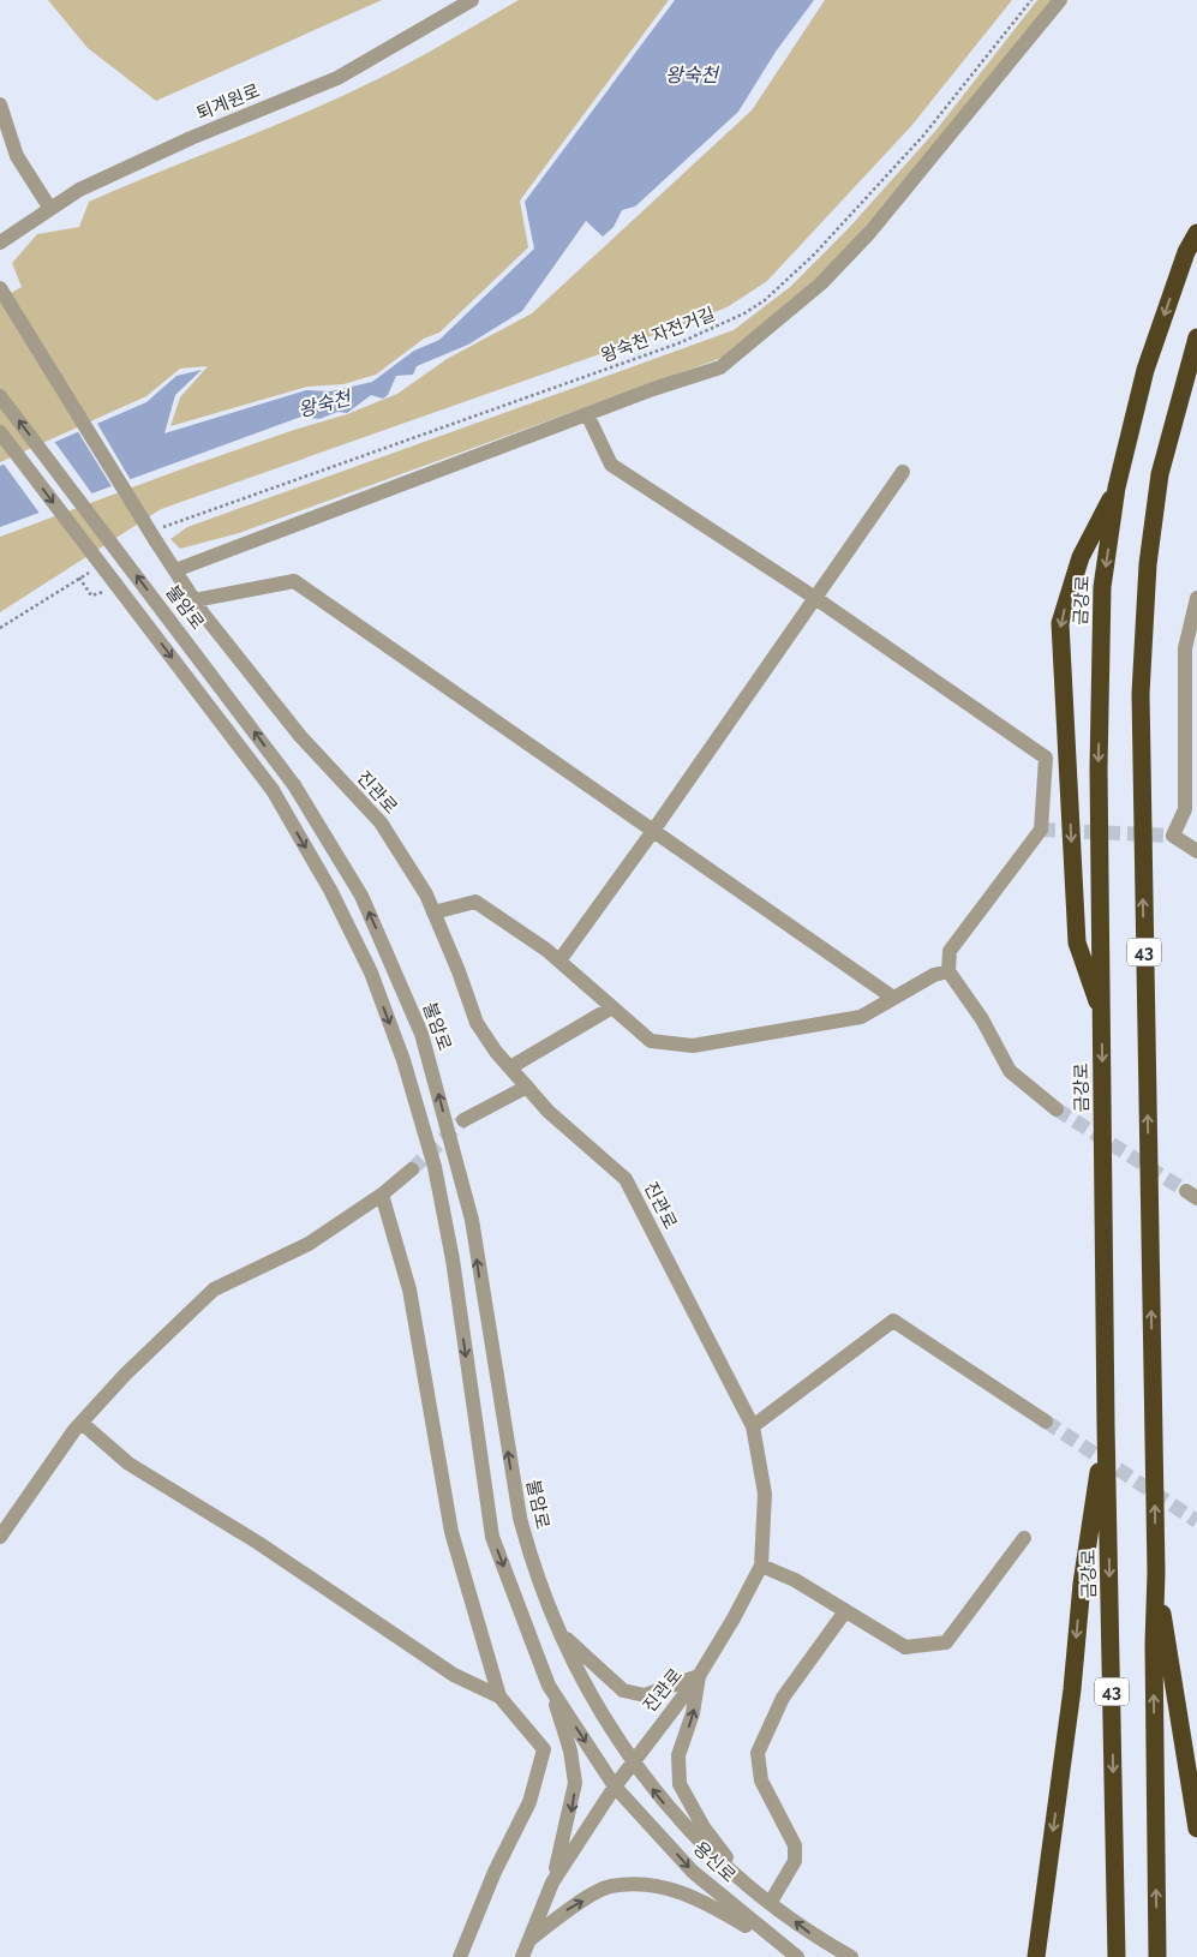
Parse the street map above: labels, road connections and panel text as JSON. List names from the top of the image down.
{
  "streets": {
    "highway": ["금강로", "43"],
    "street": [
      "퇴계원로",
      "불암로",
      "진관로",
      "용신로"
    ],
    "path": ["왕숙천 자전거길"]
  },
  "crossings": [
    ["불암로", "진관로"],
    ["진관로", "용신로"]
  ],
  "water": ["왕숙천"]
}
